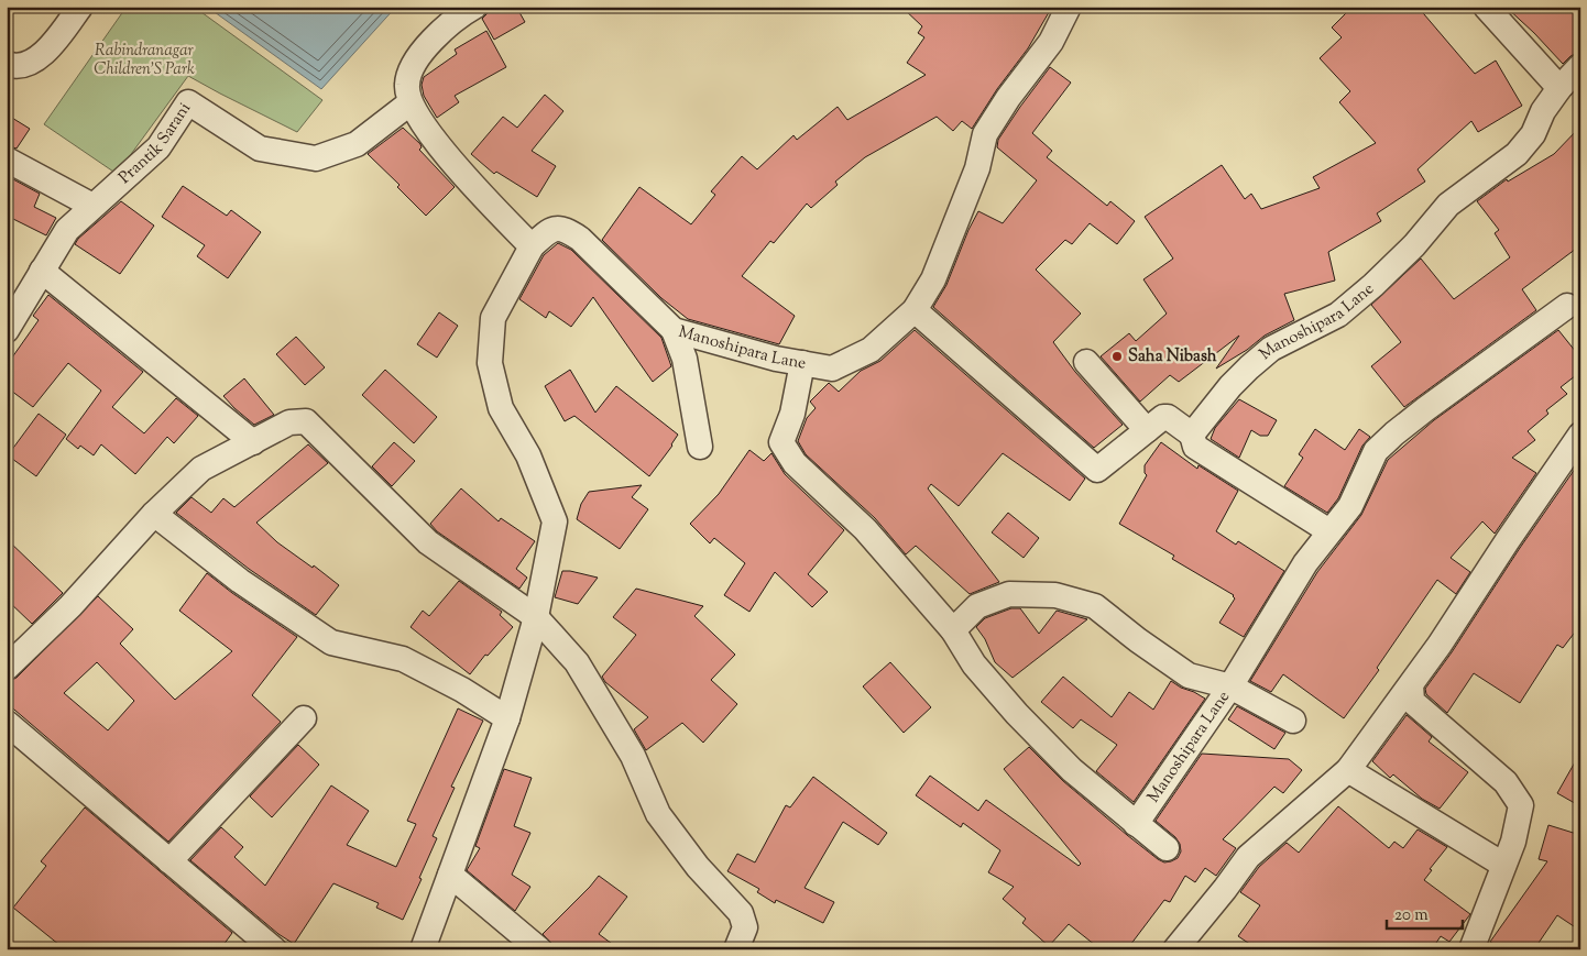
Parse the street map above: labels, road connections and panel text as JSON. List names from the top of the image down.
{
  "streets": {
    "street": ["Prantik Sarani", "Manoshipara Lane"]
  },
  "parks": ["Rabindranagar Children'S Park"],
  "places": ["Saha Nibash"],
  "scale_bar": "20 m"
}
